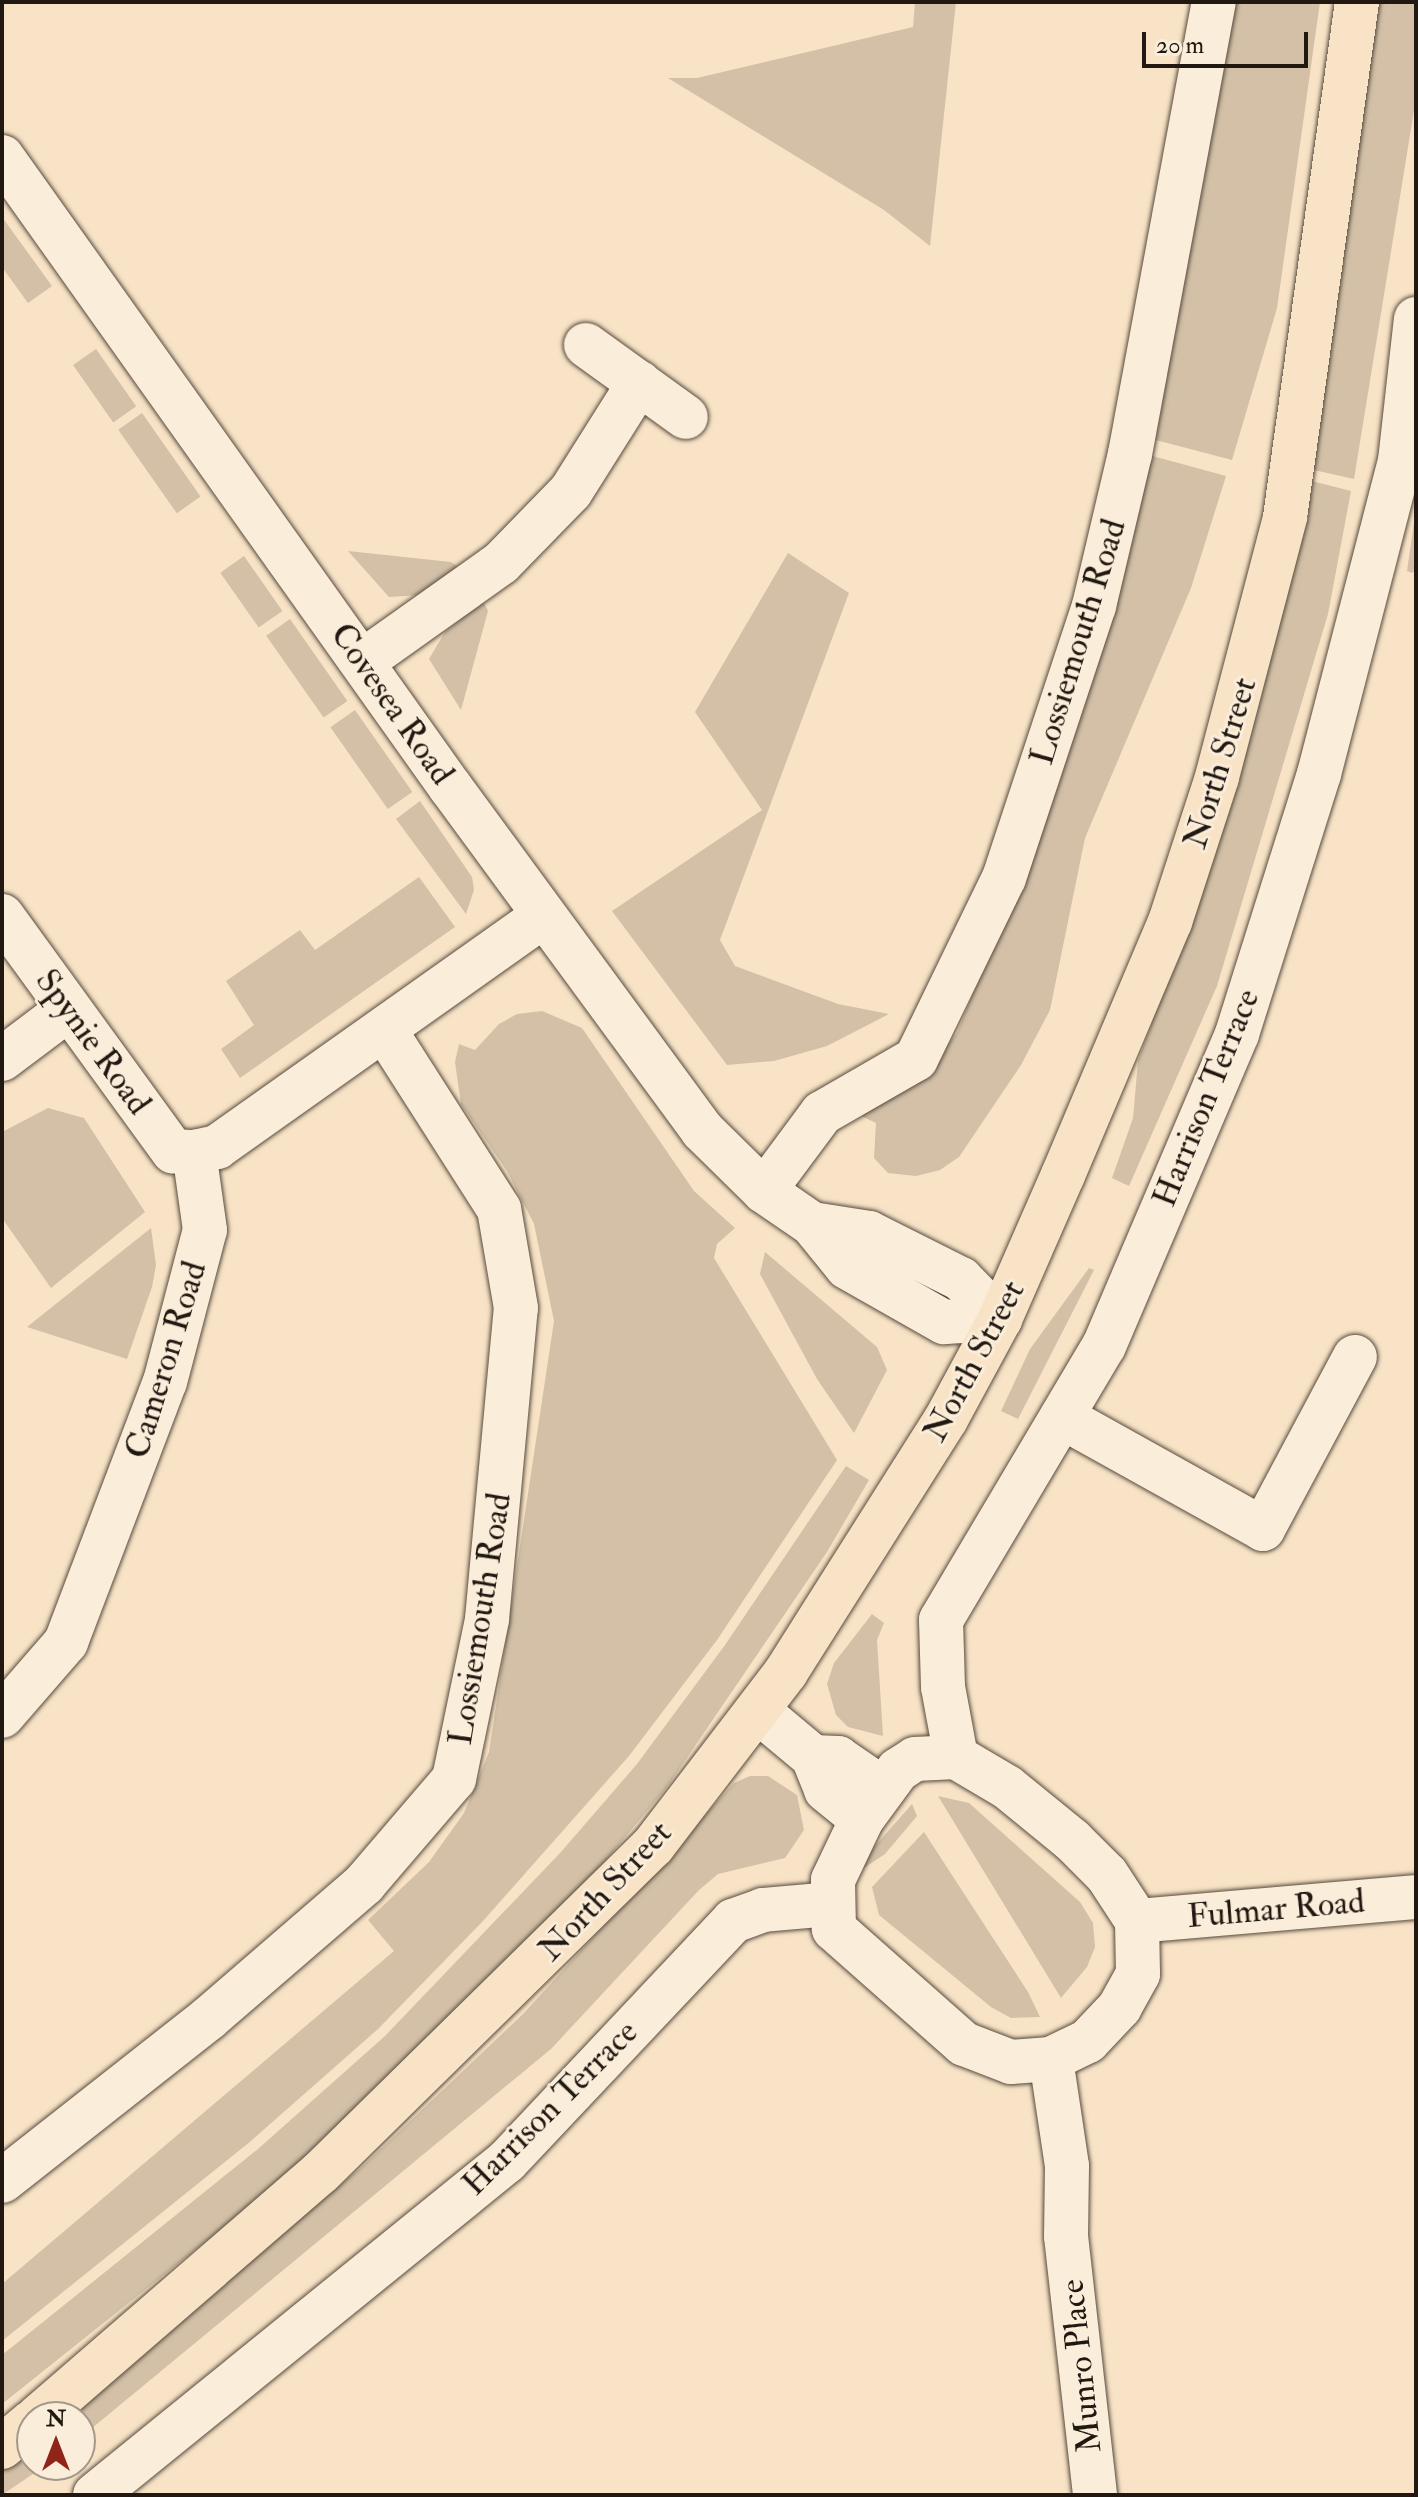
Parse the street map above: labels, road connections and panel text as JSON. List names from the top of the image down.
{
  "streets": {
    "main road": ["North Street"],
    "street": [
      "Lossiemouth Road",
      "Covesea Road",
      "Spynie Road",
      "Harrison Terrace",
      "Cameron Road",
      "Fulmar Road",
      "Munro Place"
    ]
  },
  "crossings": [
    ["Lossiemouth Road", "Covesea Road"],
    ["Covesea Road", "North Street"],
    ["Spynie Road", "Cameron Road"]
  ],
  "scale_bar": "20 m",
  "north": "top"
}
